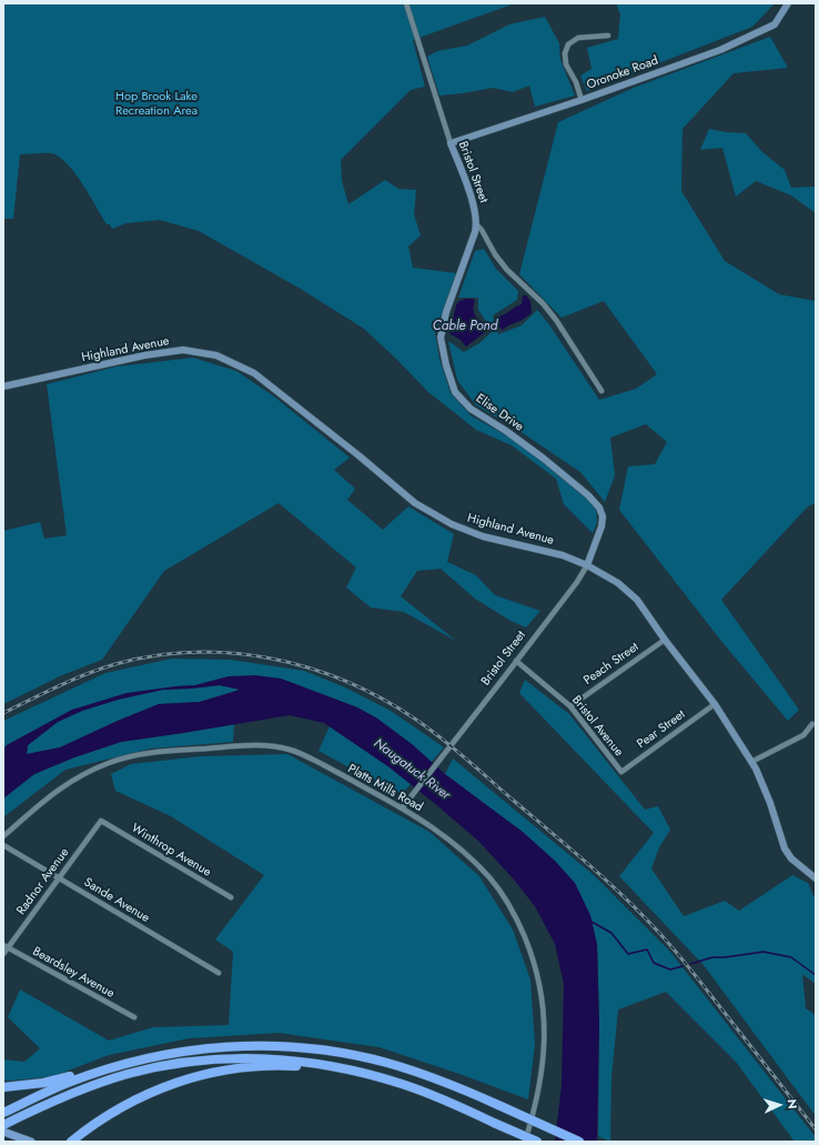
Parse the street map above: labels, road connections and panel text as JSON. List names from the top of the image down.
{
  "streets": {
    "main road": [
      "Oronoke Road",
      "Bristol Street",
      "Highland Avenue",
      "Elise Drive"
    ],
    "street": [
      "Peach Street",
      "Bristol Avenue",
      "Pear Street",
      "Platts Mills Road",
      "Winthrop Avenue",
      "Radnor Avenue",
      "Sande Avenue",
      "Beardsley Avenue"
    ]
  },
  "crossings": [
    ["Oronoke Road", "Bristol Street"],
    ["Bristol Street", "Highland Avenue"],
    ["Bristol Street", "Elise Drive"],
    ["Bristol Street", "Bristol Avenue"],
    ["Bristol Street", "Platts Mills Road"],
    ["Highland Avenue", "Peach Street"],
    ["Highland Avenue", "Pear Street"],
    ["Peach Street", "Bristol Avenue"],
    ["Bristol Avenue", "Pear Street"],
    ["Winthrop Avenue", "Radnor Avenue"],
    ["Radnor Avenue", "Sande Avenue"],
    ["Radnor Avenue", "Beardsley Avenue"]
  ],
  "water": ["Cable Pond", "Naugatuck River"],
  "parks": ["Hop Brook Lake Recreation Area"],
  "north": "right"
}
